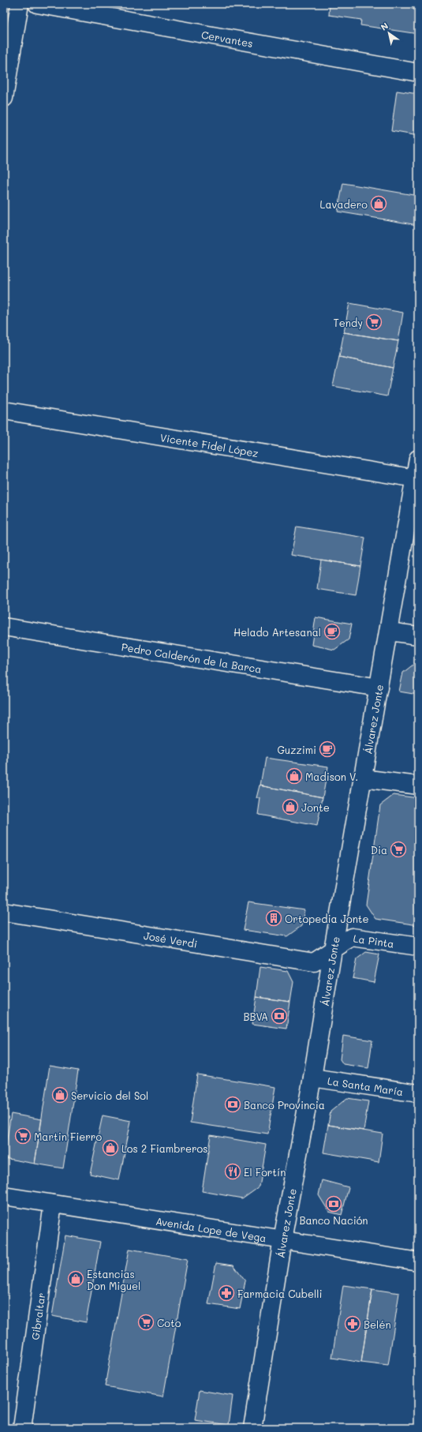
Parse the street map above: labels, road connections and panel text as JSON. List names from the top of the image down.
{
  "streets": {
    "street": [
      "Cervantes",
      "Vicente Fidel López",
      "Pedro Calderón de la Barca",
      "Álvarez Jonte",
      "José Verdi",
      "La Pinta",
      "La Santa María",
      "Avenida Lope de Vega",
      "Gibraltar"
    ]
  },
  "crossings": [
    ["Vicente Fidel López", "Álvarez Jonte"],
    ["Pedro Calderón de la Barca", "Álvarez Jonte"],
    ["Álvarez Jonte", "José Verdi"],
    ["Álvarez Jonte", "La Pinta"],
    ["Álvarez Jonte", "La Santa María"],
    ["Álvarez Jonte", "Avenida Lope de Vega"],
    ["José Verdi", "La Pinta"],
    ["Avenida Lope de Vega", "Gibraltar"]
  ],
  "places": {
    "shop": [
      "Lavadero",
      "Madison V.",
      "Jonte",
      "Servicio del Sol",
      "Los 2 Fiambreros",
      "Estancias Don Miguel"
    ],
    "supermarket": [
      "Tendy",
      "Dia",
      "Martin Fierro",
      "Coto"
    ],
    "cafe": ["Helado Artesanal", "Guzzimi"],
    "building": ["Ortopedia Jonte"],
    "bank": ["BBVA", "Banco Provincia", "Banco Nación"],
    "restaurant": ["El Fortín"],
    "pharmacy": ["Farmacia Cubelli", "Belén"]
  },
  "north": "top left"
}
